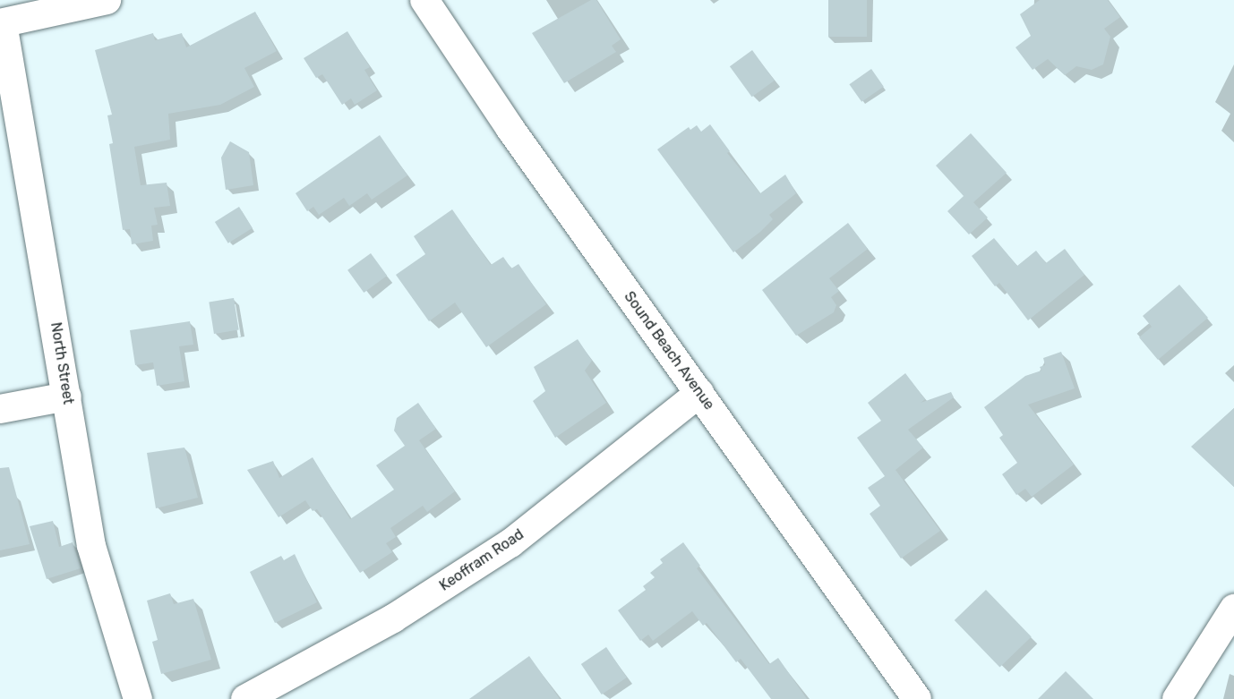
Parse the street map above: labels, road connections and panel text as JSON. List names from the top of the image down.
{
  "streets": {
    "street": ["Sound Beach Avenue", "North Street", "Keoffram Road"]
  },
  "crossings": [
    ["Sound Beach Avenue", "Keoffram Road"]
  ]
}
